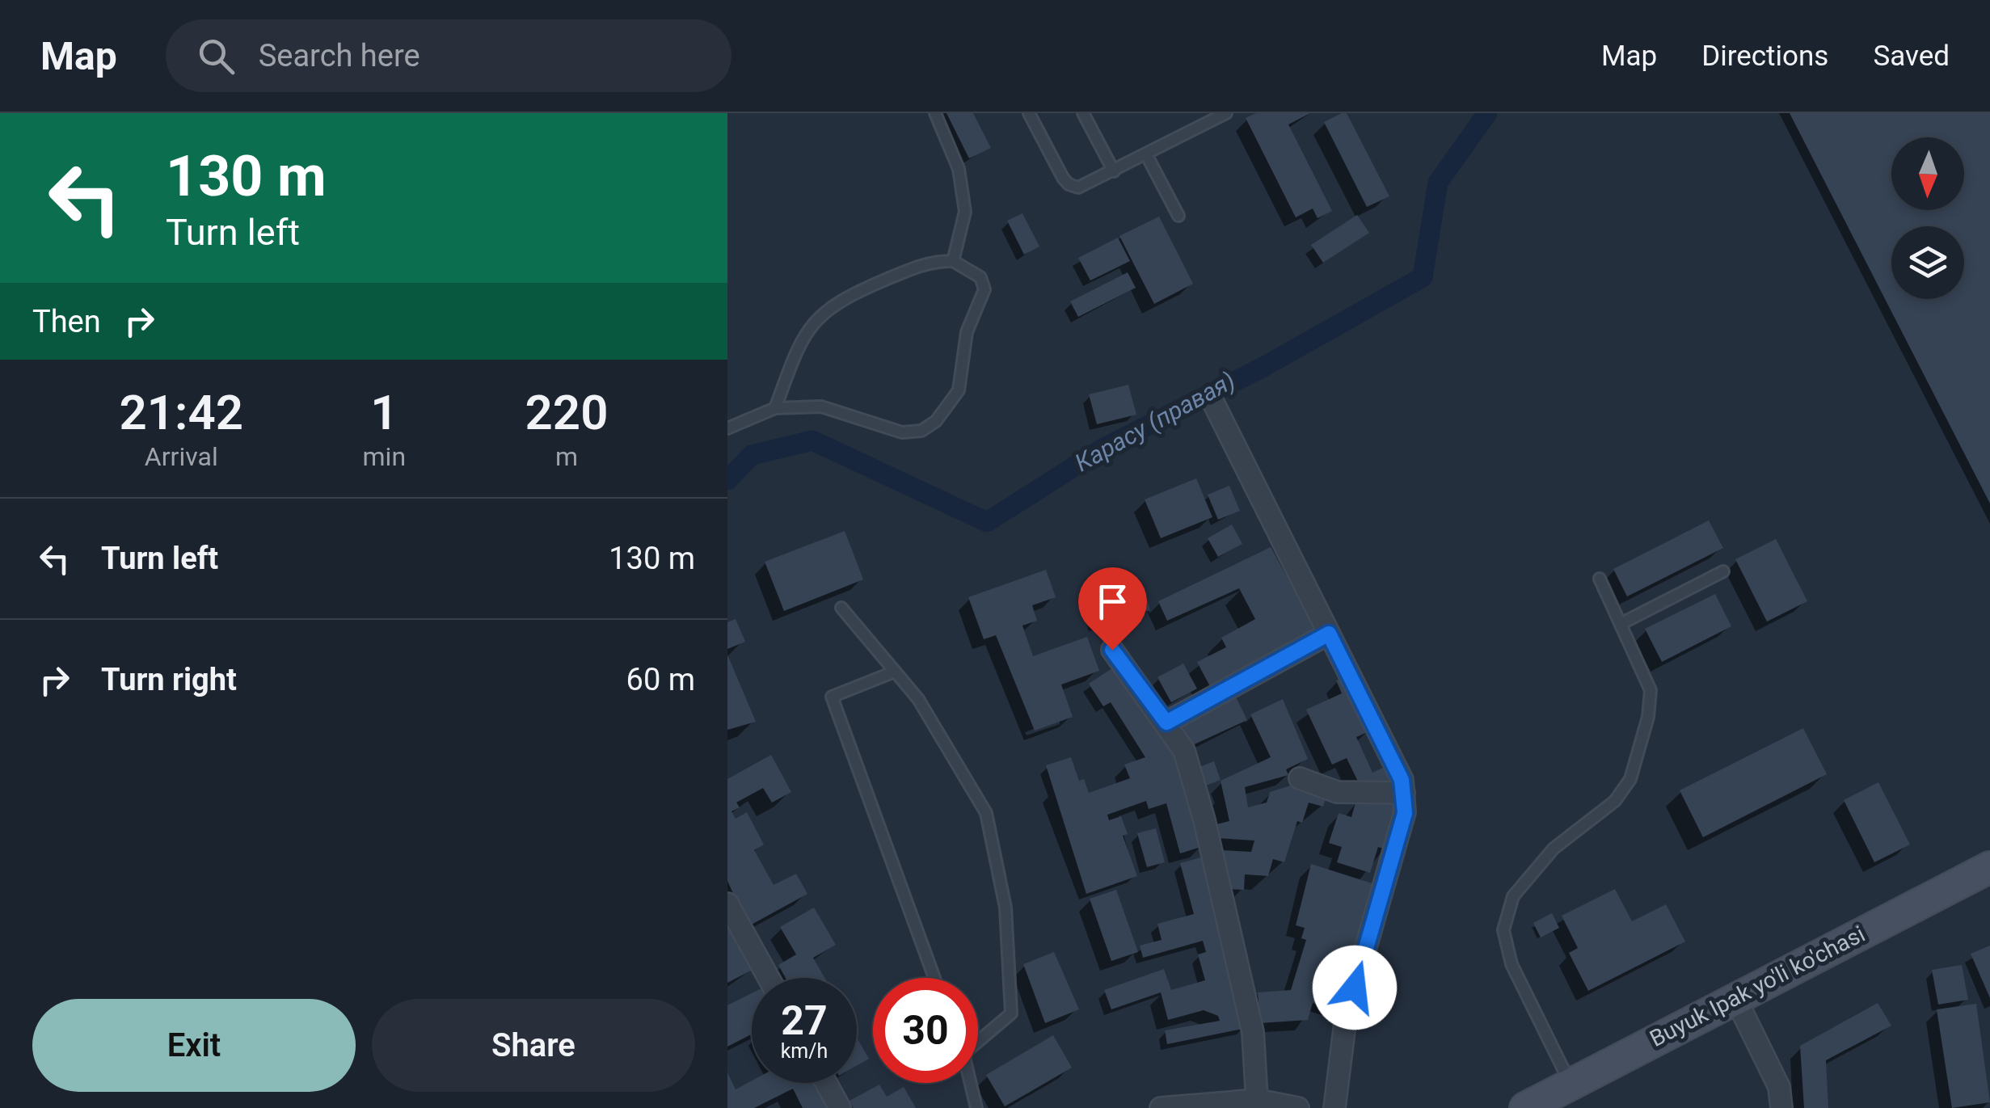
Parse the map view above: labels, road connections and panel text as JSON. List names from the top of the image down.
{
  "streets": {
    "street": ["Buyuk Ipak yo'li ko'chasi"]
  },
  "water": ["Карасу (правая)"],
  "north": "bottom",
  "page": {
    "header": "Map",
    "search": "Search here",
    "nav": ["Map", "Directions", "Saved"],
    "turn": ["130 m", "Turn left"],
    "then": "Then",
    "eta": [
      "21:42",
      "Arrival",
      "1",
      "min",
      "220",
      "m"
    ],
    "list": [
      {
        "name": "Turn left",
        "value": "130 m"
      },
      {
        "name": "Turn right",
        "value": "60 m"
      }
    ],
    "speed": "27 km/h",
    "limit": "30",
    "buttons": ["Exit", "Share"]
  }
}
